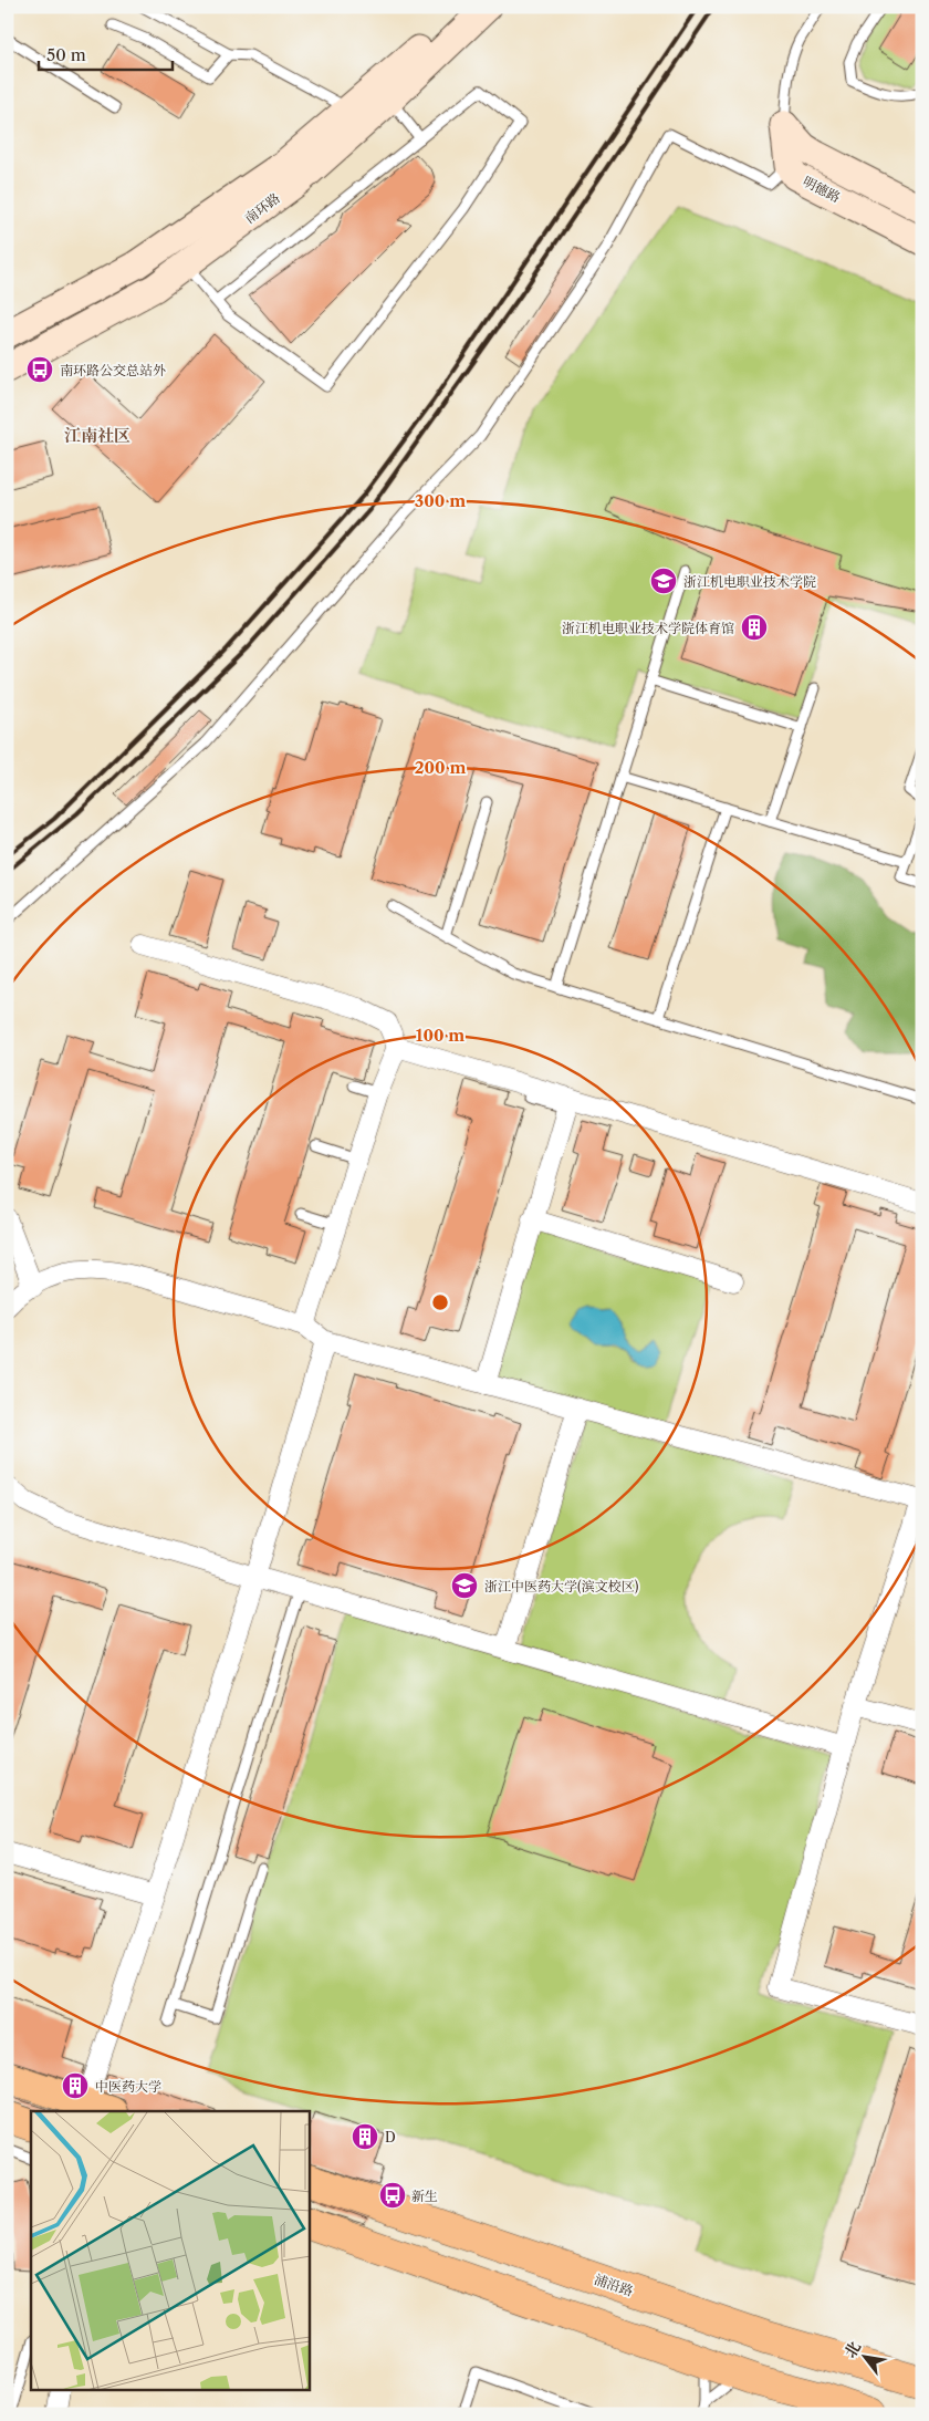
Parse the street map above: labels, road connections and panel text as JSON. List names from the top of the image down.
{
  "streets": {
    "main road": ["明德路", "南环路", "浦沿路"]
  },
  "districts": ["江南社区"],
  "places": {
    "bus stop": ["南环路公交总站外", "新生"],
    "school or university": ["浙江机电职业技术学院", "浙江中医药大学(滨文校区)"],
    "building": ["浙江机电职业技术学院体育馆", "中医药大学", "D"]
  },
  "scale_bar": "50 m",
  "north": "top left",
  "rings": ["300 m", "200 m", "100 m"]
}
